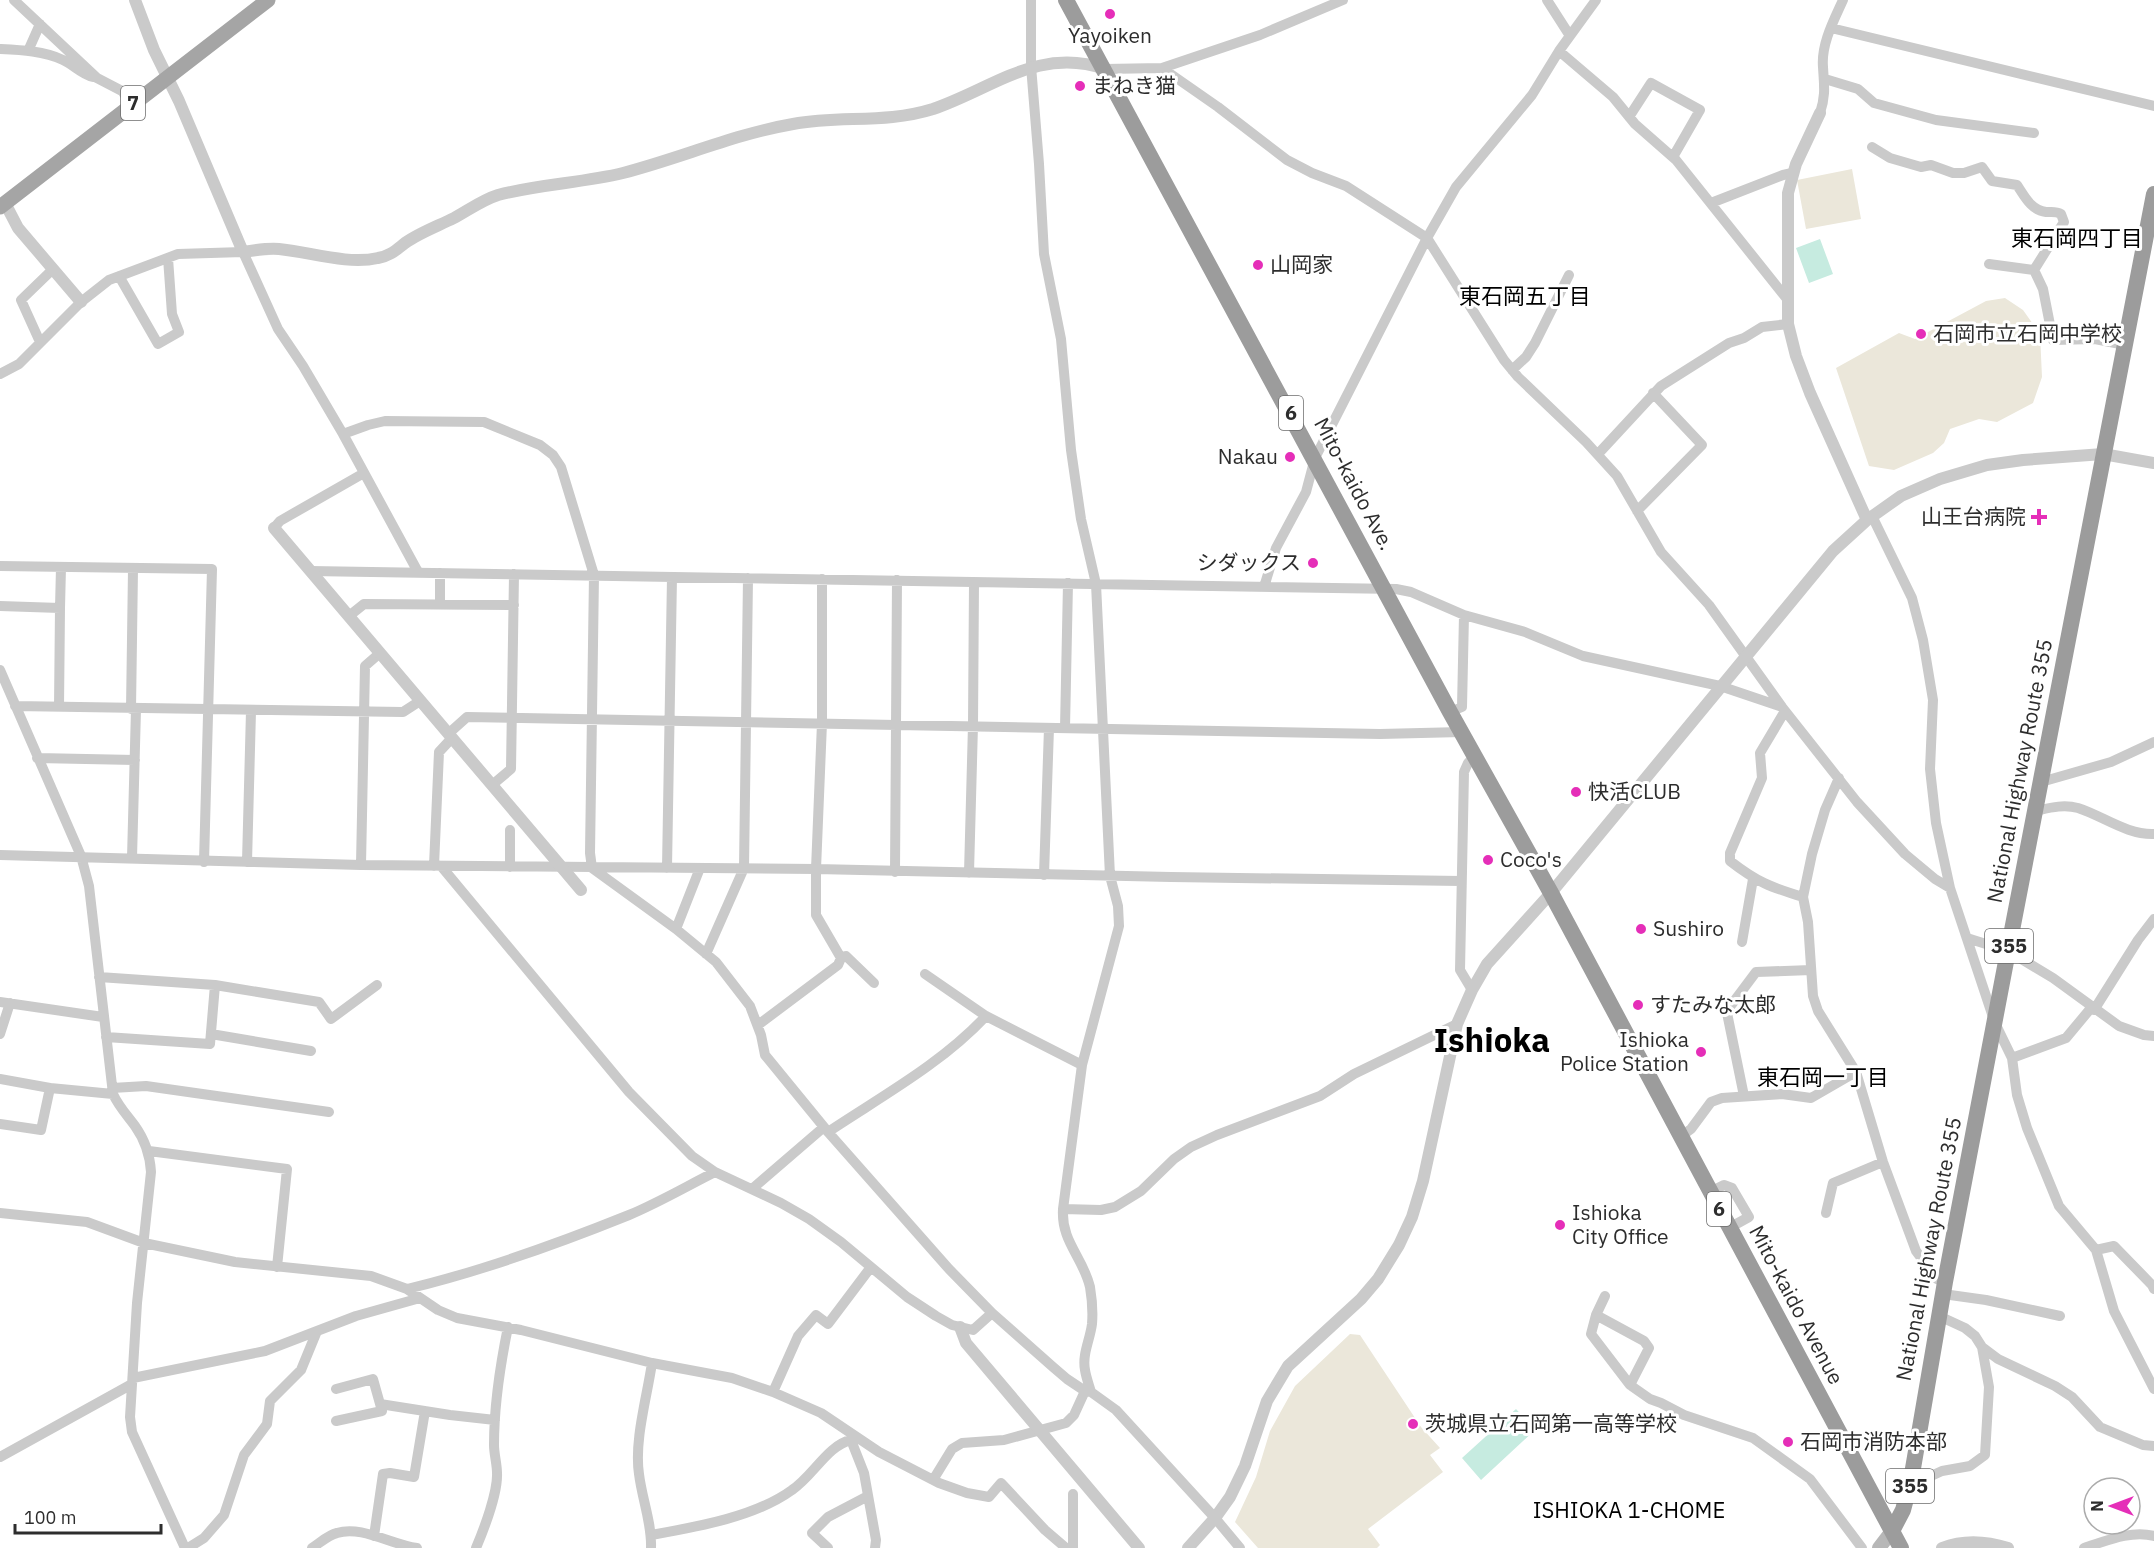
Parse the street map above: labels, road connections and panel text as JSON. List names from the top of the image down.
{
  "streets": {
    "highway": [
      "6",
      "Mito-kaido Ave.",
      "National Highway Route 355",
      "355",
      "Mito-kaido Avenue"
    ],
    "main road": ["7"]
  },
  "crossings": [
    ["Mito-kaido Ave.", "Mito-kaido Avenue"],
    ["National Highway Route 355", "Mito-kaido Avenue"]
  ],
  "districts": [
    "東石岡四丁目",
    "東石岡五丁目",
    "Ishioka",
    "東石岡一丁目",
    "ISHIOKA 1-CHOME"
  ],
  "places": {
    "other": [
      "Yayoiken",
      "まねき猫",
      "山岡家",
      "石岡市立石岡中学校",
      "Nakau",
      "シダックス",
      "快活CLUB",
      "Coco's",
      "Sushiro",
      "すたみな太郎",
      "Ishioka Police Station",
      "Ishioka City Office",
      "茨城県立石岡第一高等学校",
      "石岡市消防本部"
    ],
    "health": ["山王台病院"]
  },
  "scale_bar": "100 m",
  "north": "left"
}
